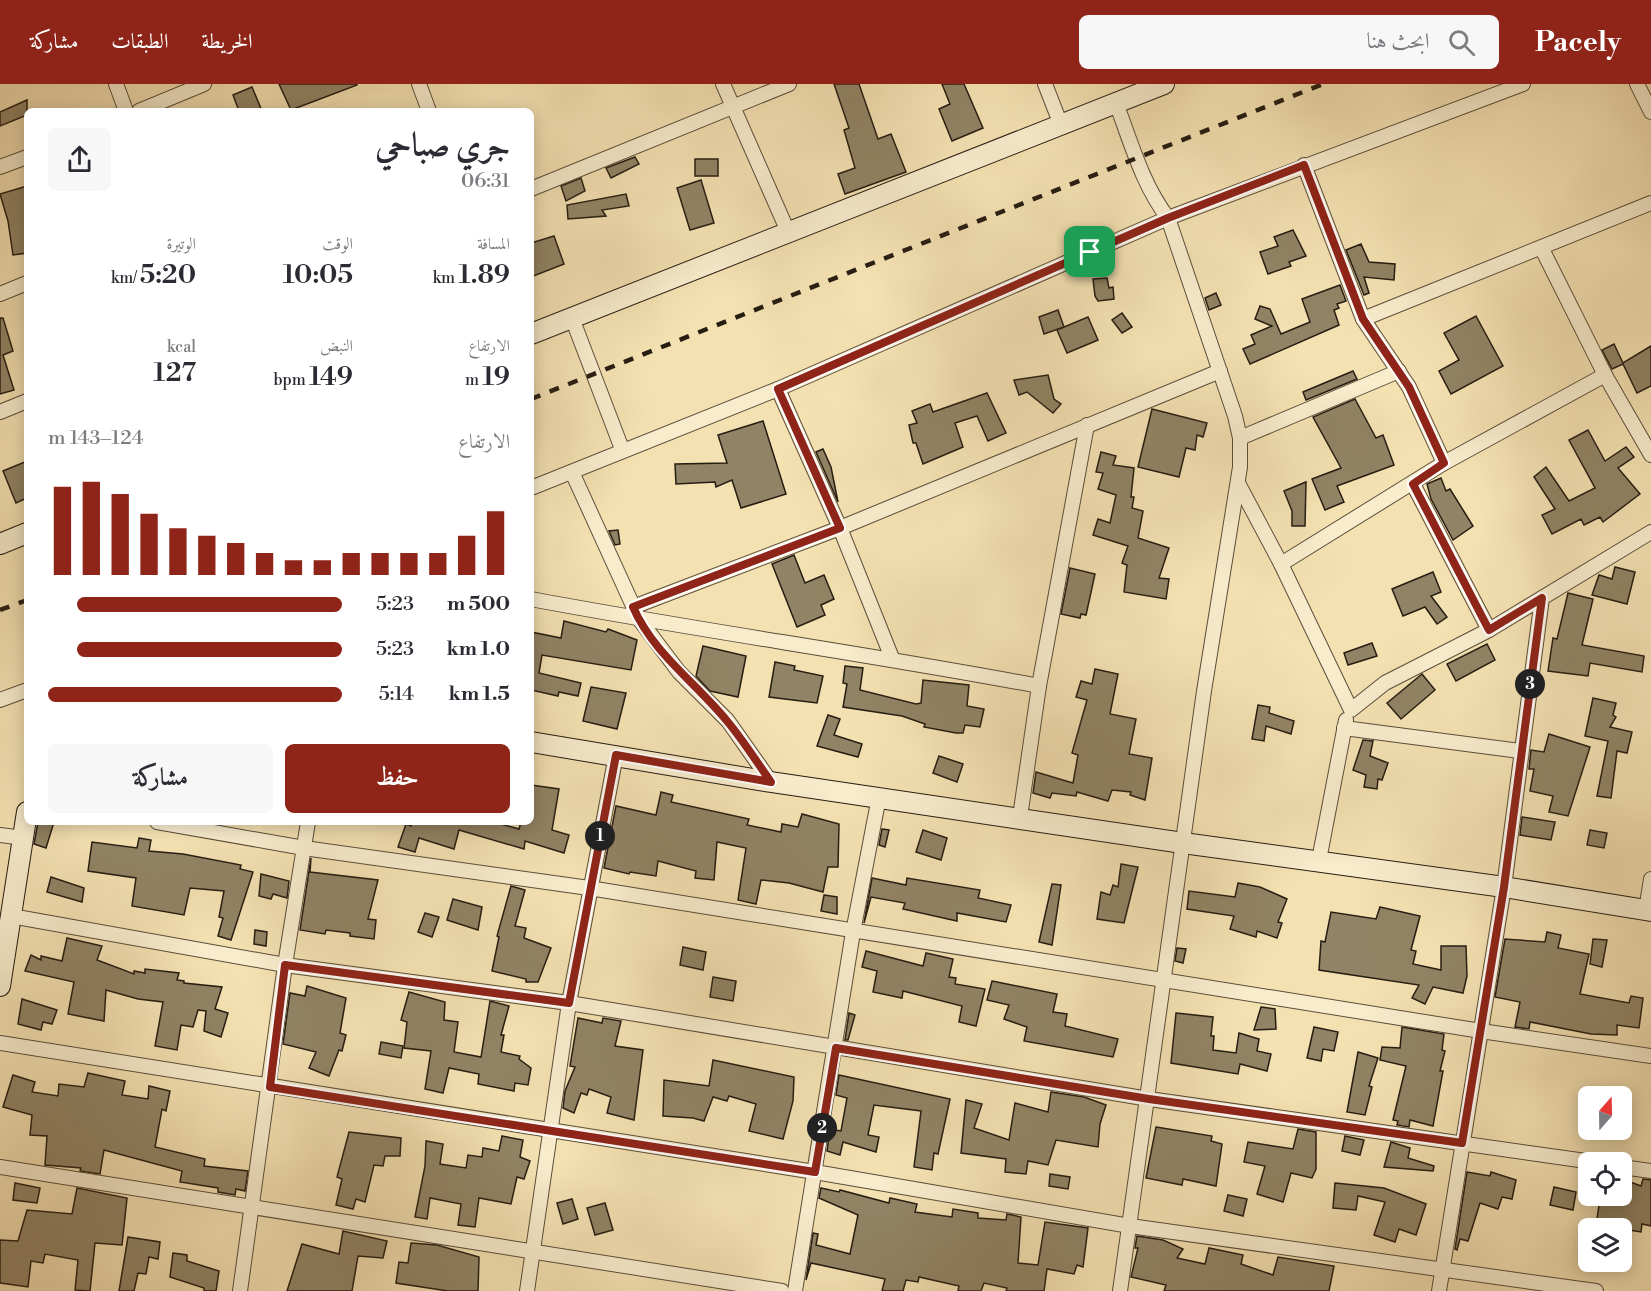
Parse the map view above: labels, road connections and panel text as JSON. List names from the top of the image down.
{
  "north": "top",
  "page": {
    "header": "Pacely",
    "search": "ابحث هنا",
    "nav": ["الخريطة", "الطبقات", "مشاركة"],
    "heading": ["جري صباحي", "06:31"],
    "stats": [
      ["المسافة", "1.89 km"],
      ["الوقت", "10:05"],
      ["الوتيرة", "5:20 /km"],
      ["الارتفاع", "19 m"],
      ["النبض", "149 bpm"],
      ["kcal", "127"]
    ],
    "chart": ["الارتفاع", "124–143 m"],
    "list": [
      {
        "name": "500 m",
        "note": "5:23"
      },
      {
        "name": "1.0 km",
        "note": "5:23"
      },
      {
        "name": "1.5 km",
        "note": "5:14"
      }
    ],
    "pins": ["3", "1", "2"],
    "buttons": ["حفظ", "مشاركة"]
  }
}
